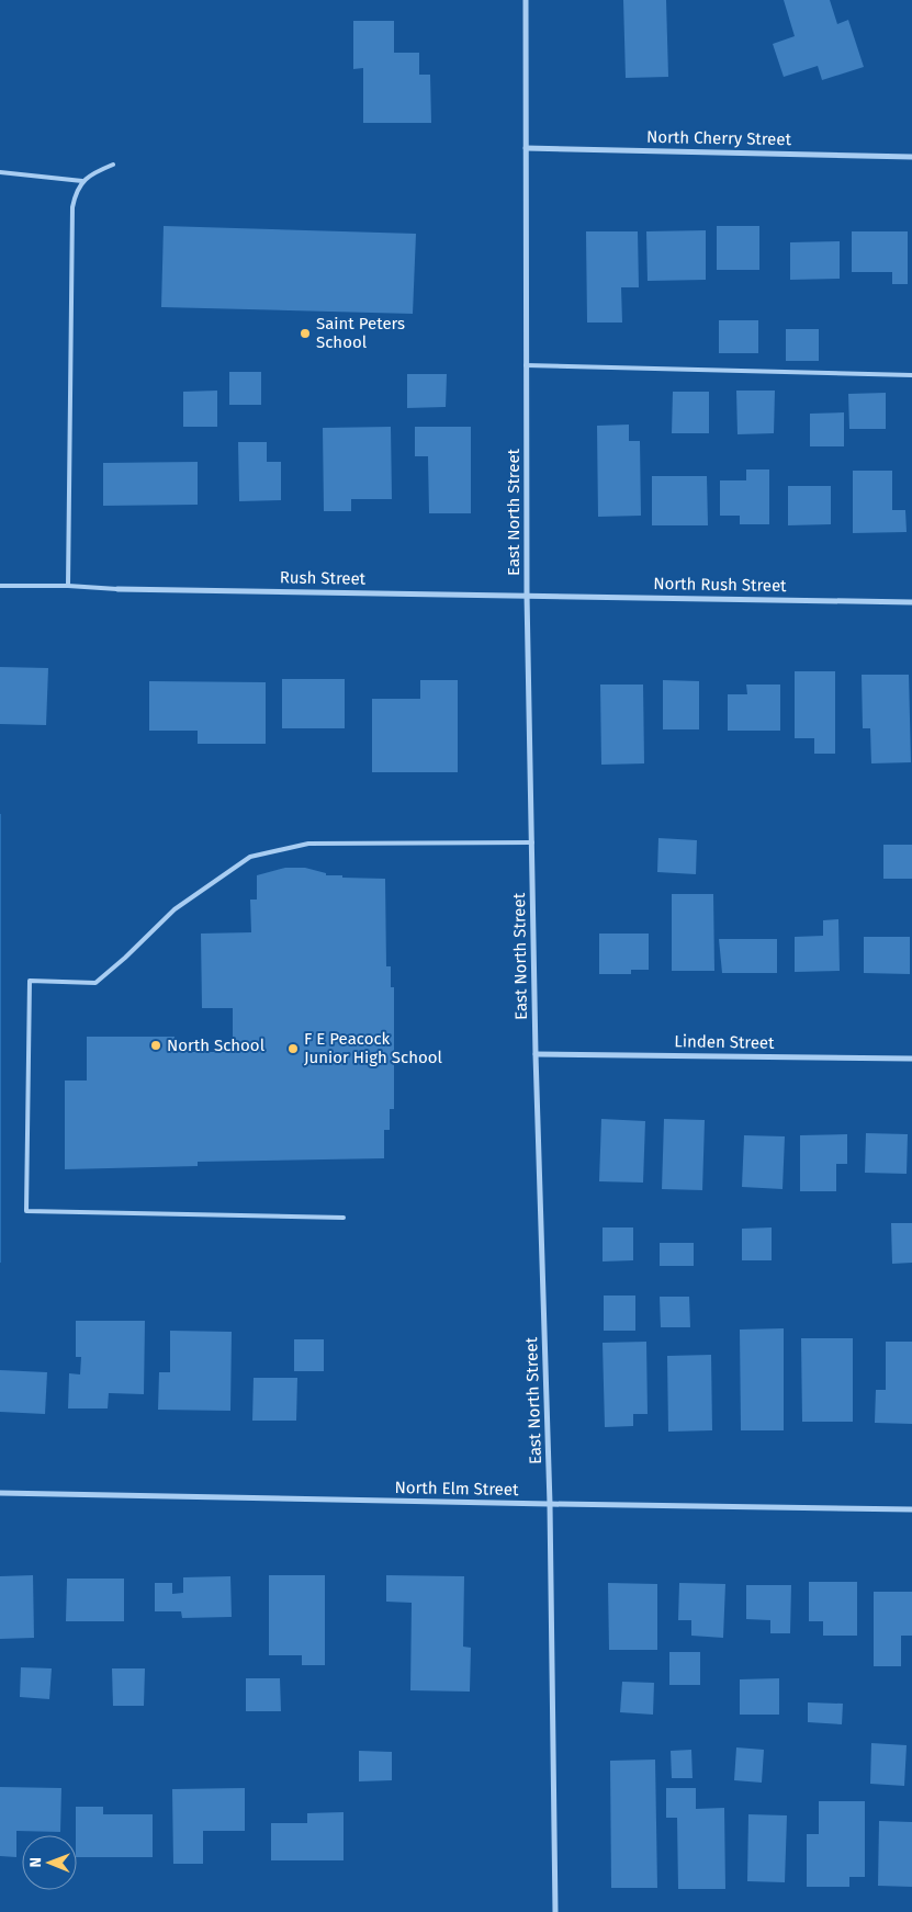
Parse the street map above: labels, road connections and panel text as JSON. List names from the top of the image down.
{
  "streets": {
    "street": [
      "North Cherry Street",
      "East North Street",
      "Rush Street",
      "North Rush Street",
      "Linden Street",
      "North Elm Street"
    ]
  },
  "crossings": [
    ["North Cherry Street", "East North Street"],
    ["East North Street", "Rush Street"],
    ["East North Street", "North Rush Street"],
    ["East North Street", "Linden Street"],
    ["East North Street", "North Elm Street"],
    ["Rush Street", "North Rush Street"]
  ],
  "places": ["Saint Peters School", "North School", "F E Peacock Junior High School"],
  "north": "left"
}
